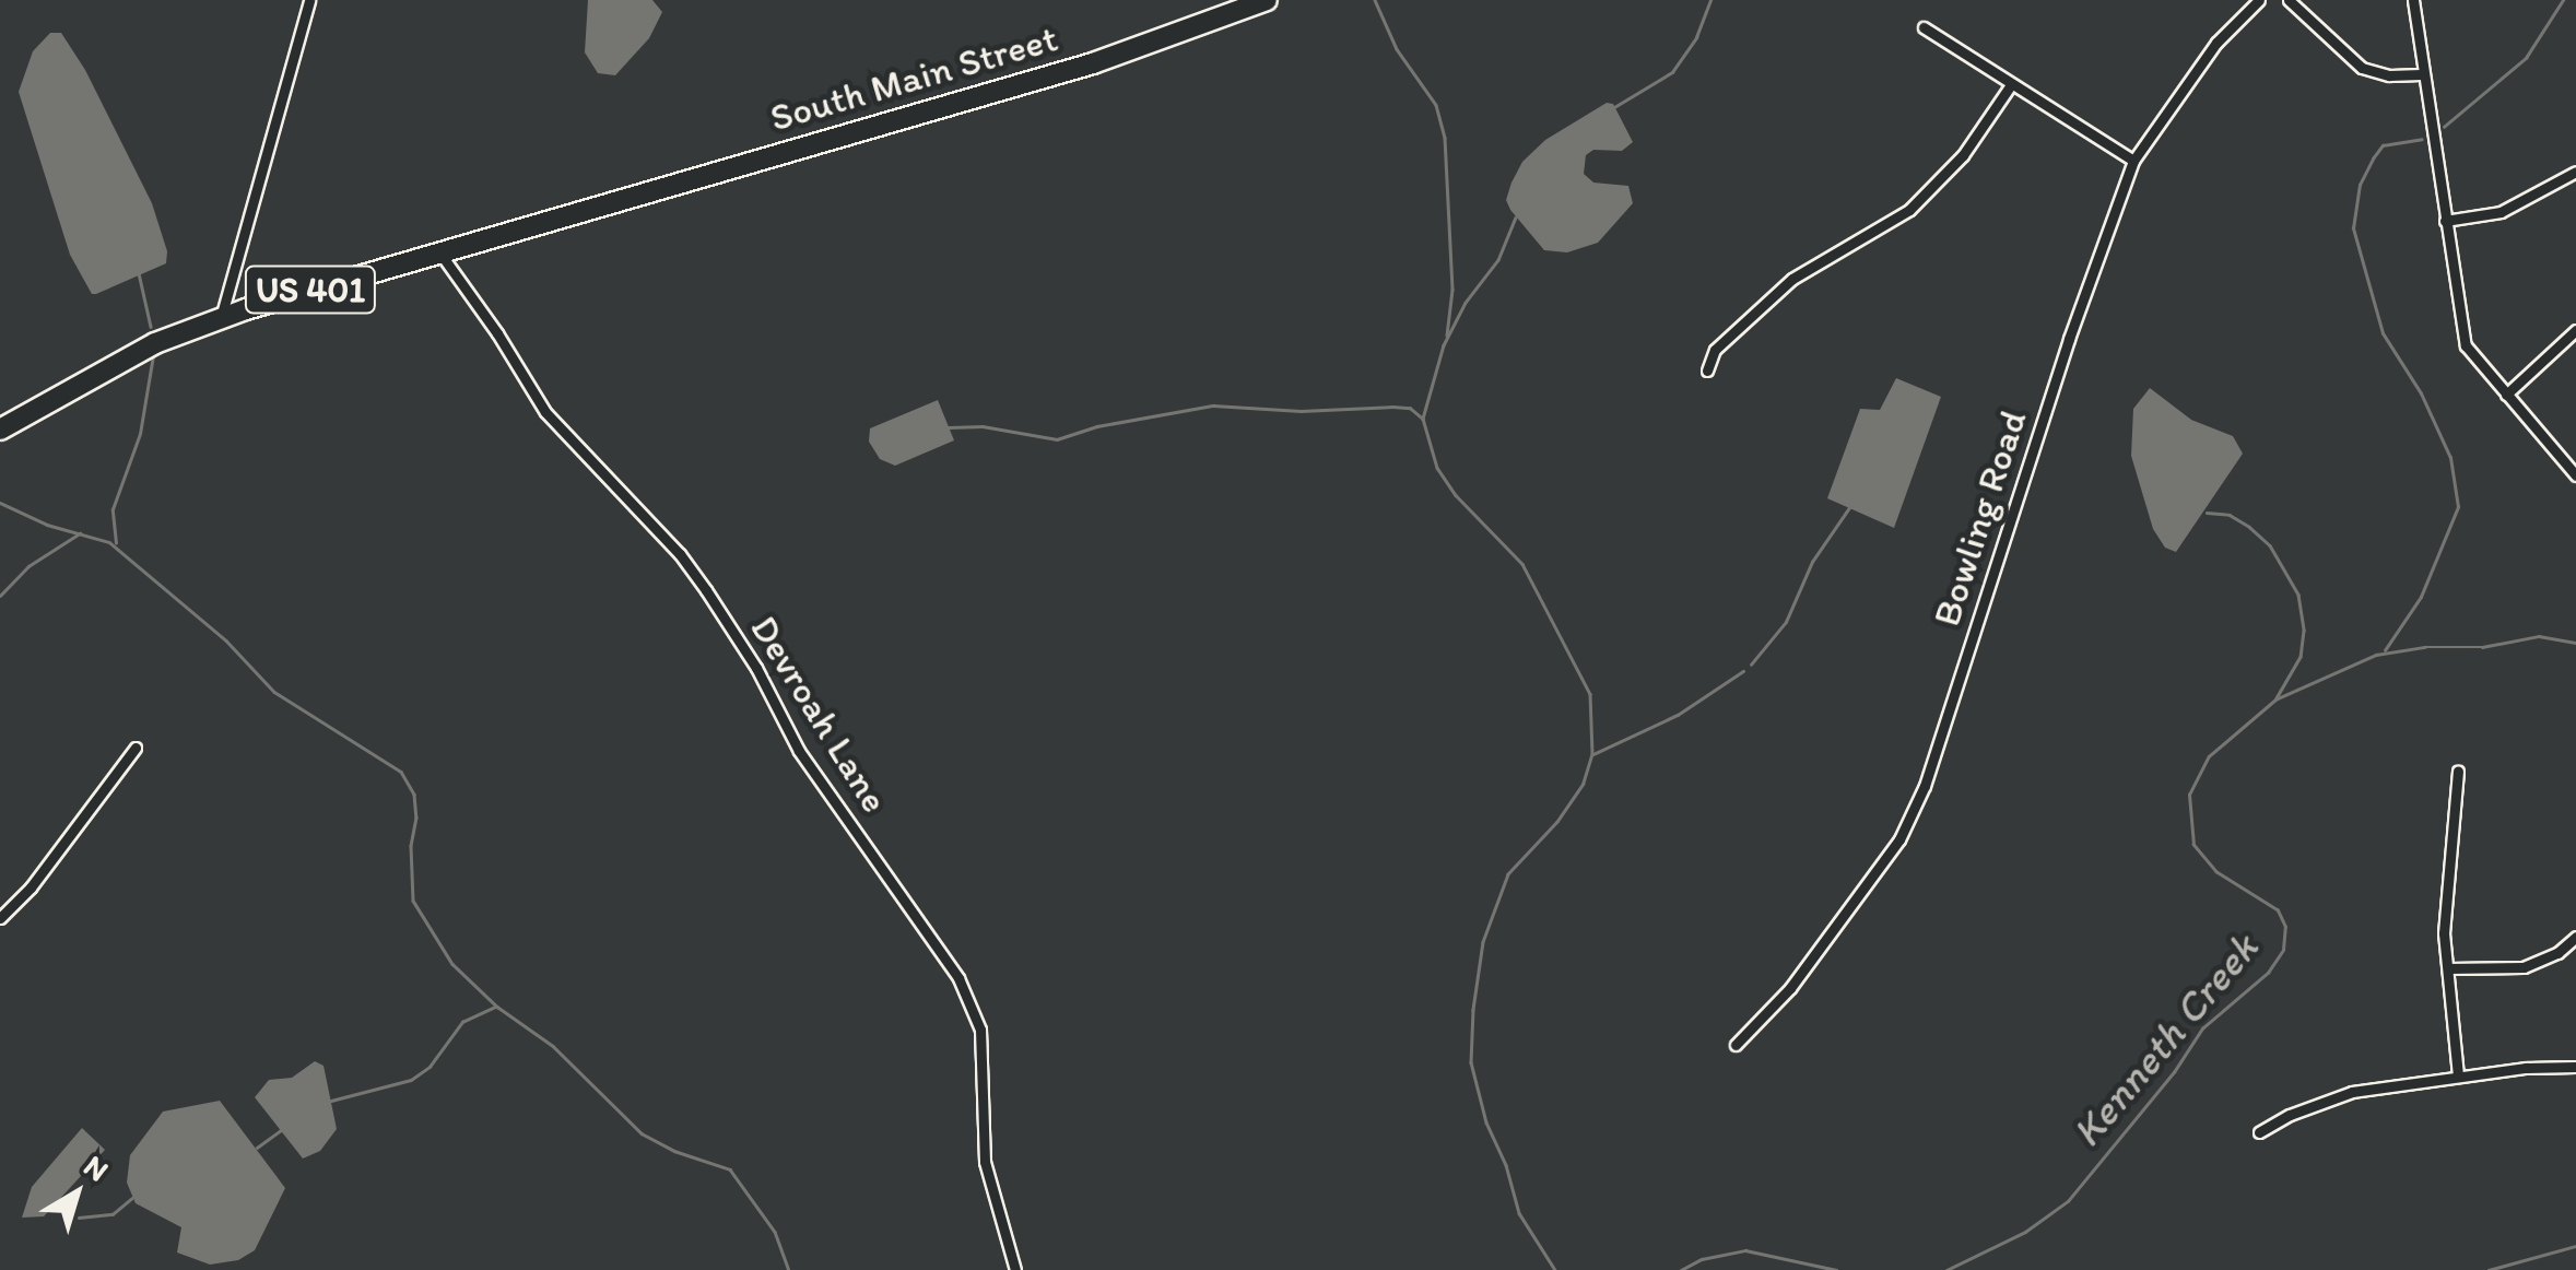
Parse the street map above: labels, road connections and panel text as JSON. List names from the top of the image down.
{
  "streets": {
    "highway": ["South Main Street", "US 401"],
    "street": ["Bowling Road", "Devroah Lane"]
  },
  "crossings": [
    ["South Main Street", "US 401"],
    ["South Main Street", "Devroah Lane"],
    ["US 401", "Devroah Lane"]
  ],
  "water": ["Kenneth Creek"],
  "north": "top right"
}
